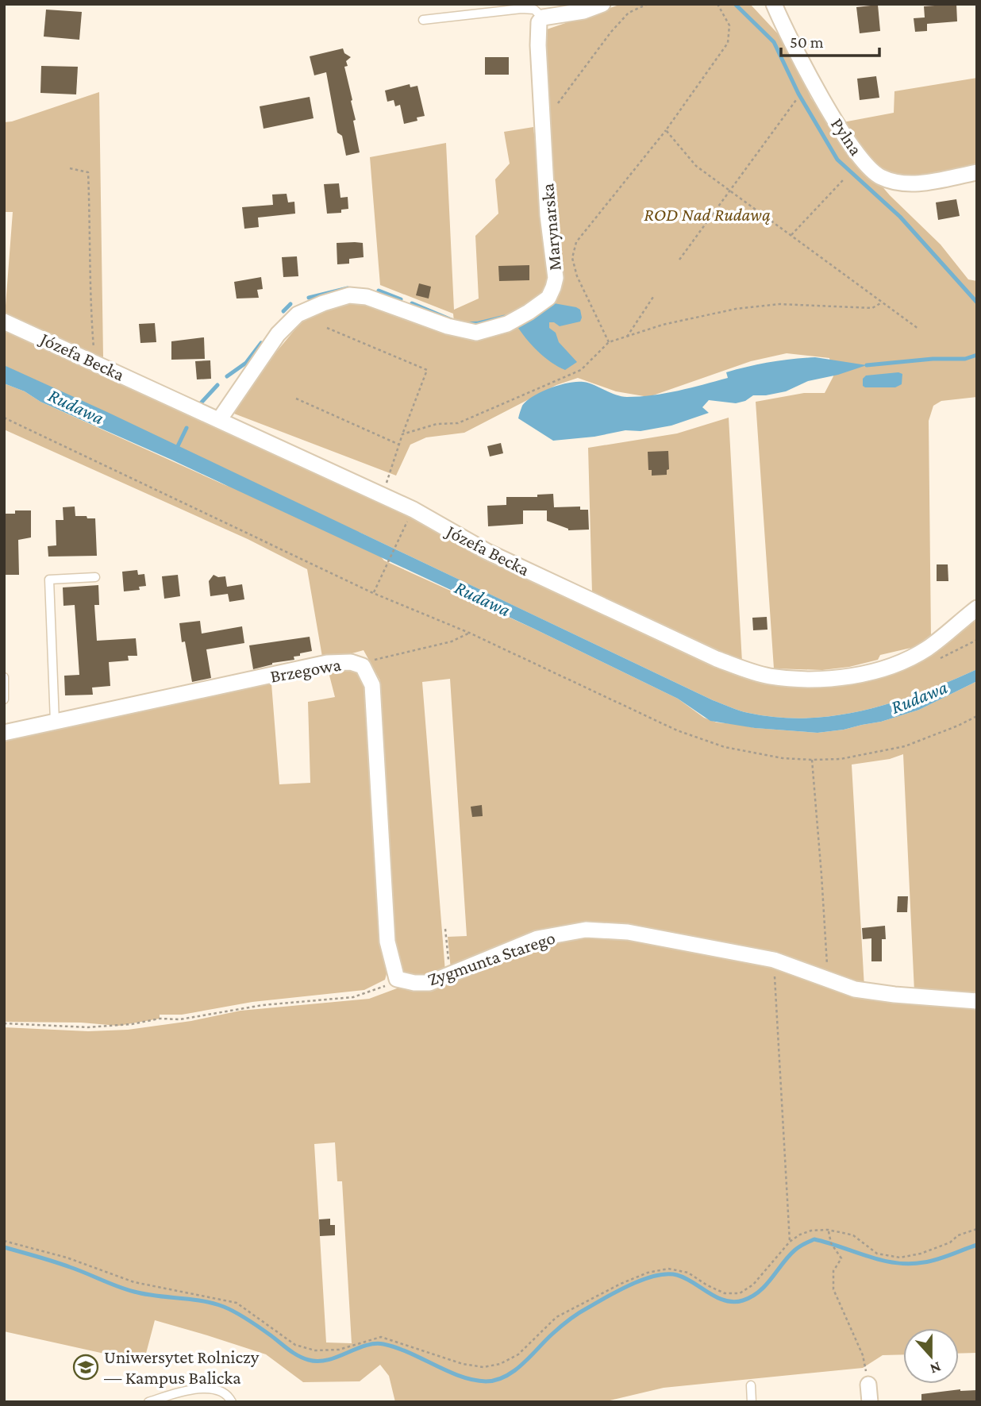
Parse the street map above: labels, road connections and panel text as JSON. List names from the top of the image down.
{
  "streets": {
    "street": [
      "Pylna",
      "Marynarska",
      "Józefa Becka",
      "Brzegowa",
      "Zygmunta Starego"
    ]
  },
  "crossings": [
    ["Marynarska", "Józefa Becka"],
    ["Brzegowa", "Zygmunta Starego"]
  ],
  "water": ["Rudawa"],
  "parks": ["ROD Nad Rudawą"],
  "places": {
    "school or university": ["Uniwersytet Rolniczy — Kampus Balicka"]
  },
  "scale_bar": "50 m",
  "north": "bottom"
}
